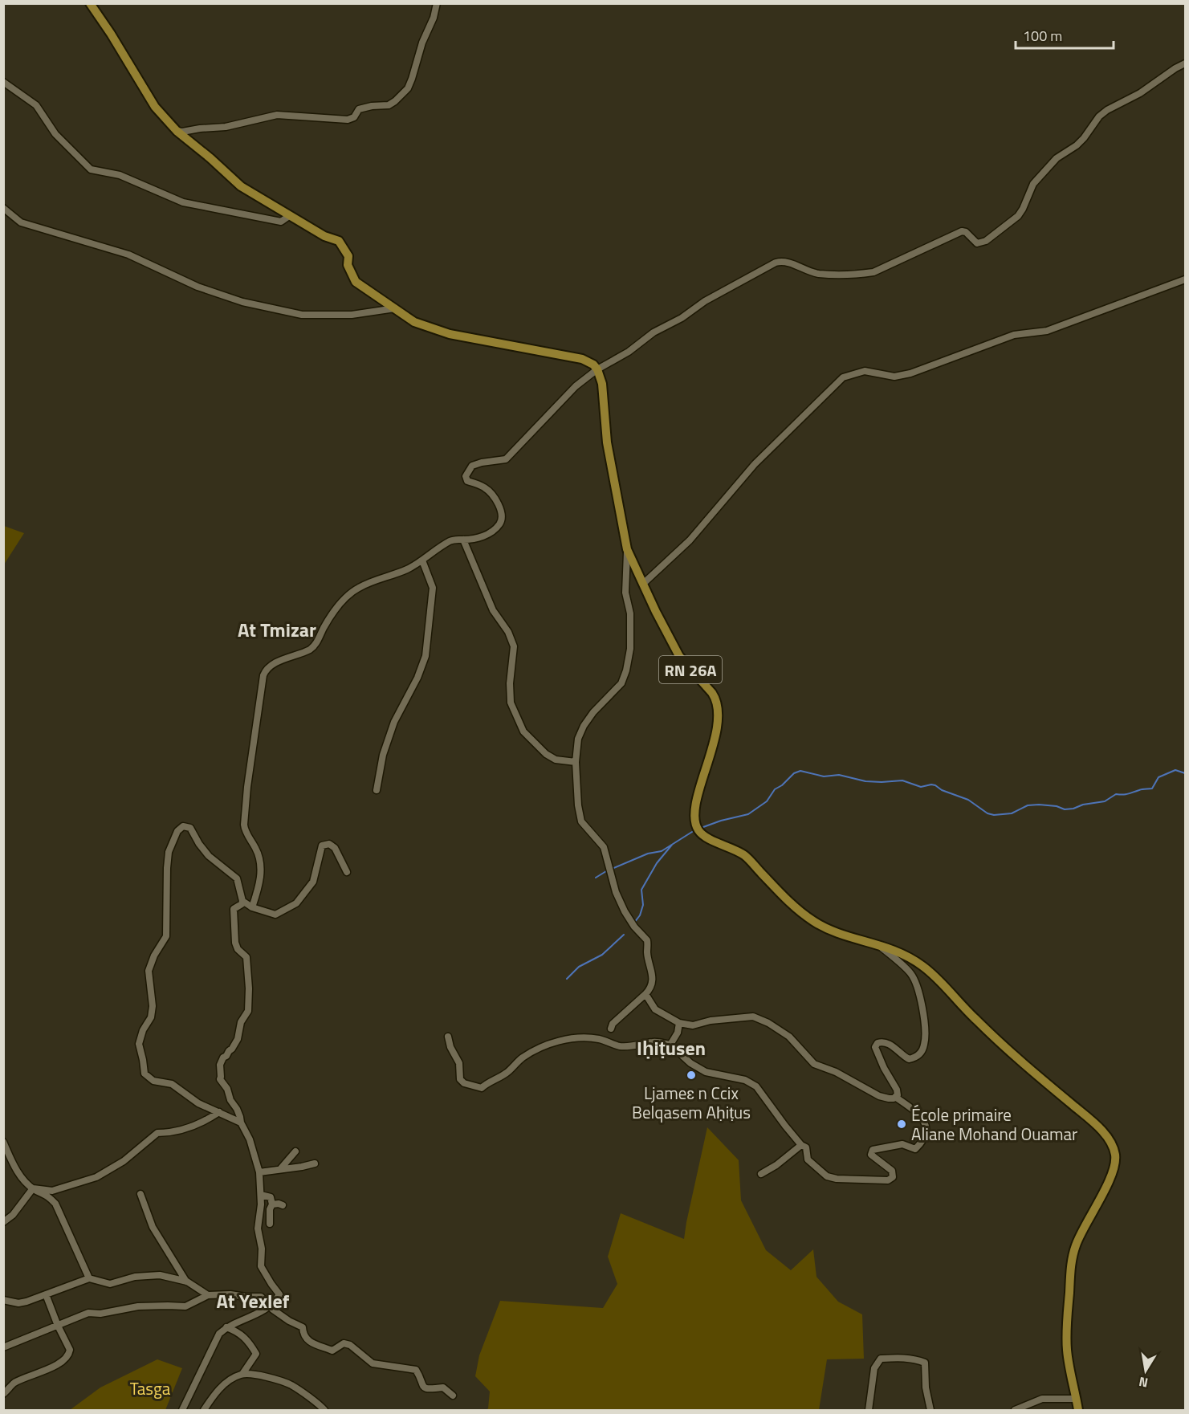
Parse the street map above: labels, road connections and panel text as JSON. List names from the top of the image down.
{
  "streets": {
    "main road": ["RN 26A"]
  },
  "districts": ["At Tmizar", "Iḥiṭusen", "At Yexlef"],
  "parks": ["Tasga"],
  "places": ["Ljameɛ n Ccix Belqasem Aḥiṭus", "École primaire Aliane Mohand Ouamar"],
  "scale_bar": "100 m",
  "north": "bottom"
}
